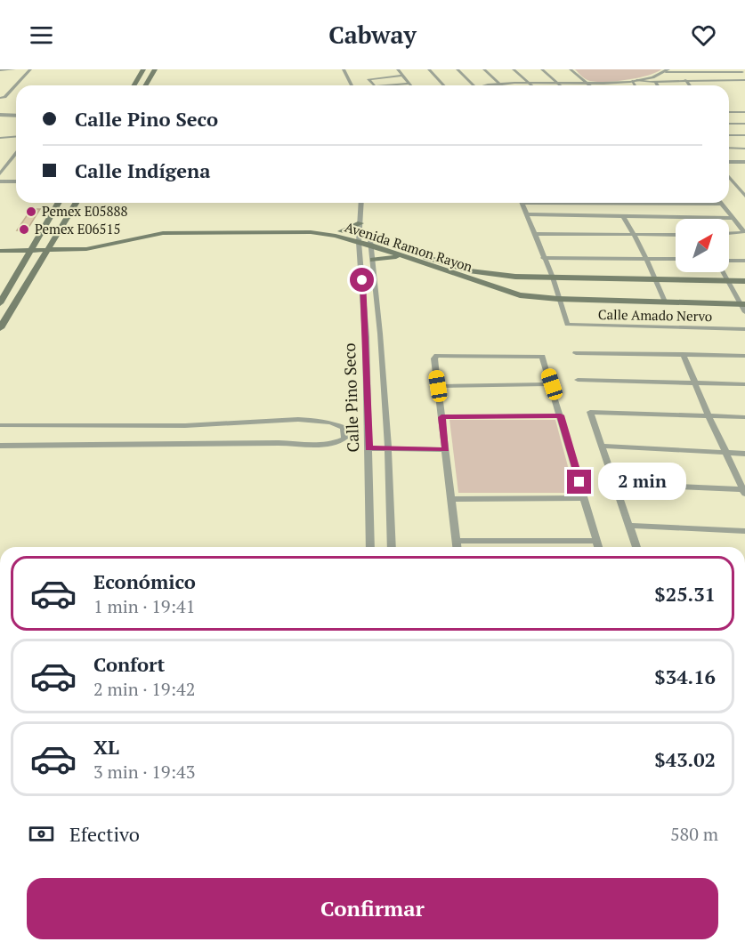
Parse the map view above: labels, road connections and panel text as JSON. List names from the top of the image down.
{
  "streets": {
    "main road": ["Avenida Ramon Rayon"],
    "street": ["Calle Amado Nervo", "Calle Pino Seco"]
  },
  "crossings": [
    ["Avenida Ramon Rayon", "Calle Amado Nervo"],
    ["Avenida Ramon Rayon", "Calle Pino Seco"]
  ],
  "places": ["Pemex E05888", "Pemex E06515"],
  "north": "top right",
  "page": {
    "header": "Cabway",
    "banner": ["Calle Pino Seco", "Calle Indígena"],
    "bubble": "2 min",
    "list": [
      {
        "name": "Económico",
        "note": "1 min · 19:41",
        "value": "$25.31"
      },
      {
        "name": "Confort",
        "note": "2 min · 19:42",
        "value": "$34.16"
      },
      {
        "name": "XL",
        "note": "3 min · 19:43",
        "value": "$43.02"
      }
    ],
    "pay": ["Efectivo", "580 m"],
    "buttons": "Confirmar"
  }
}
